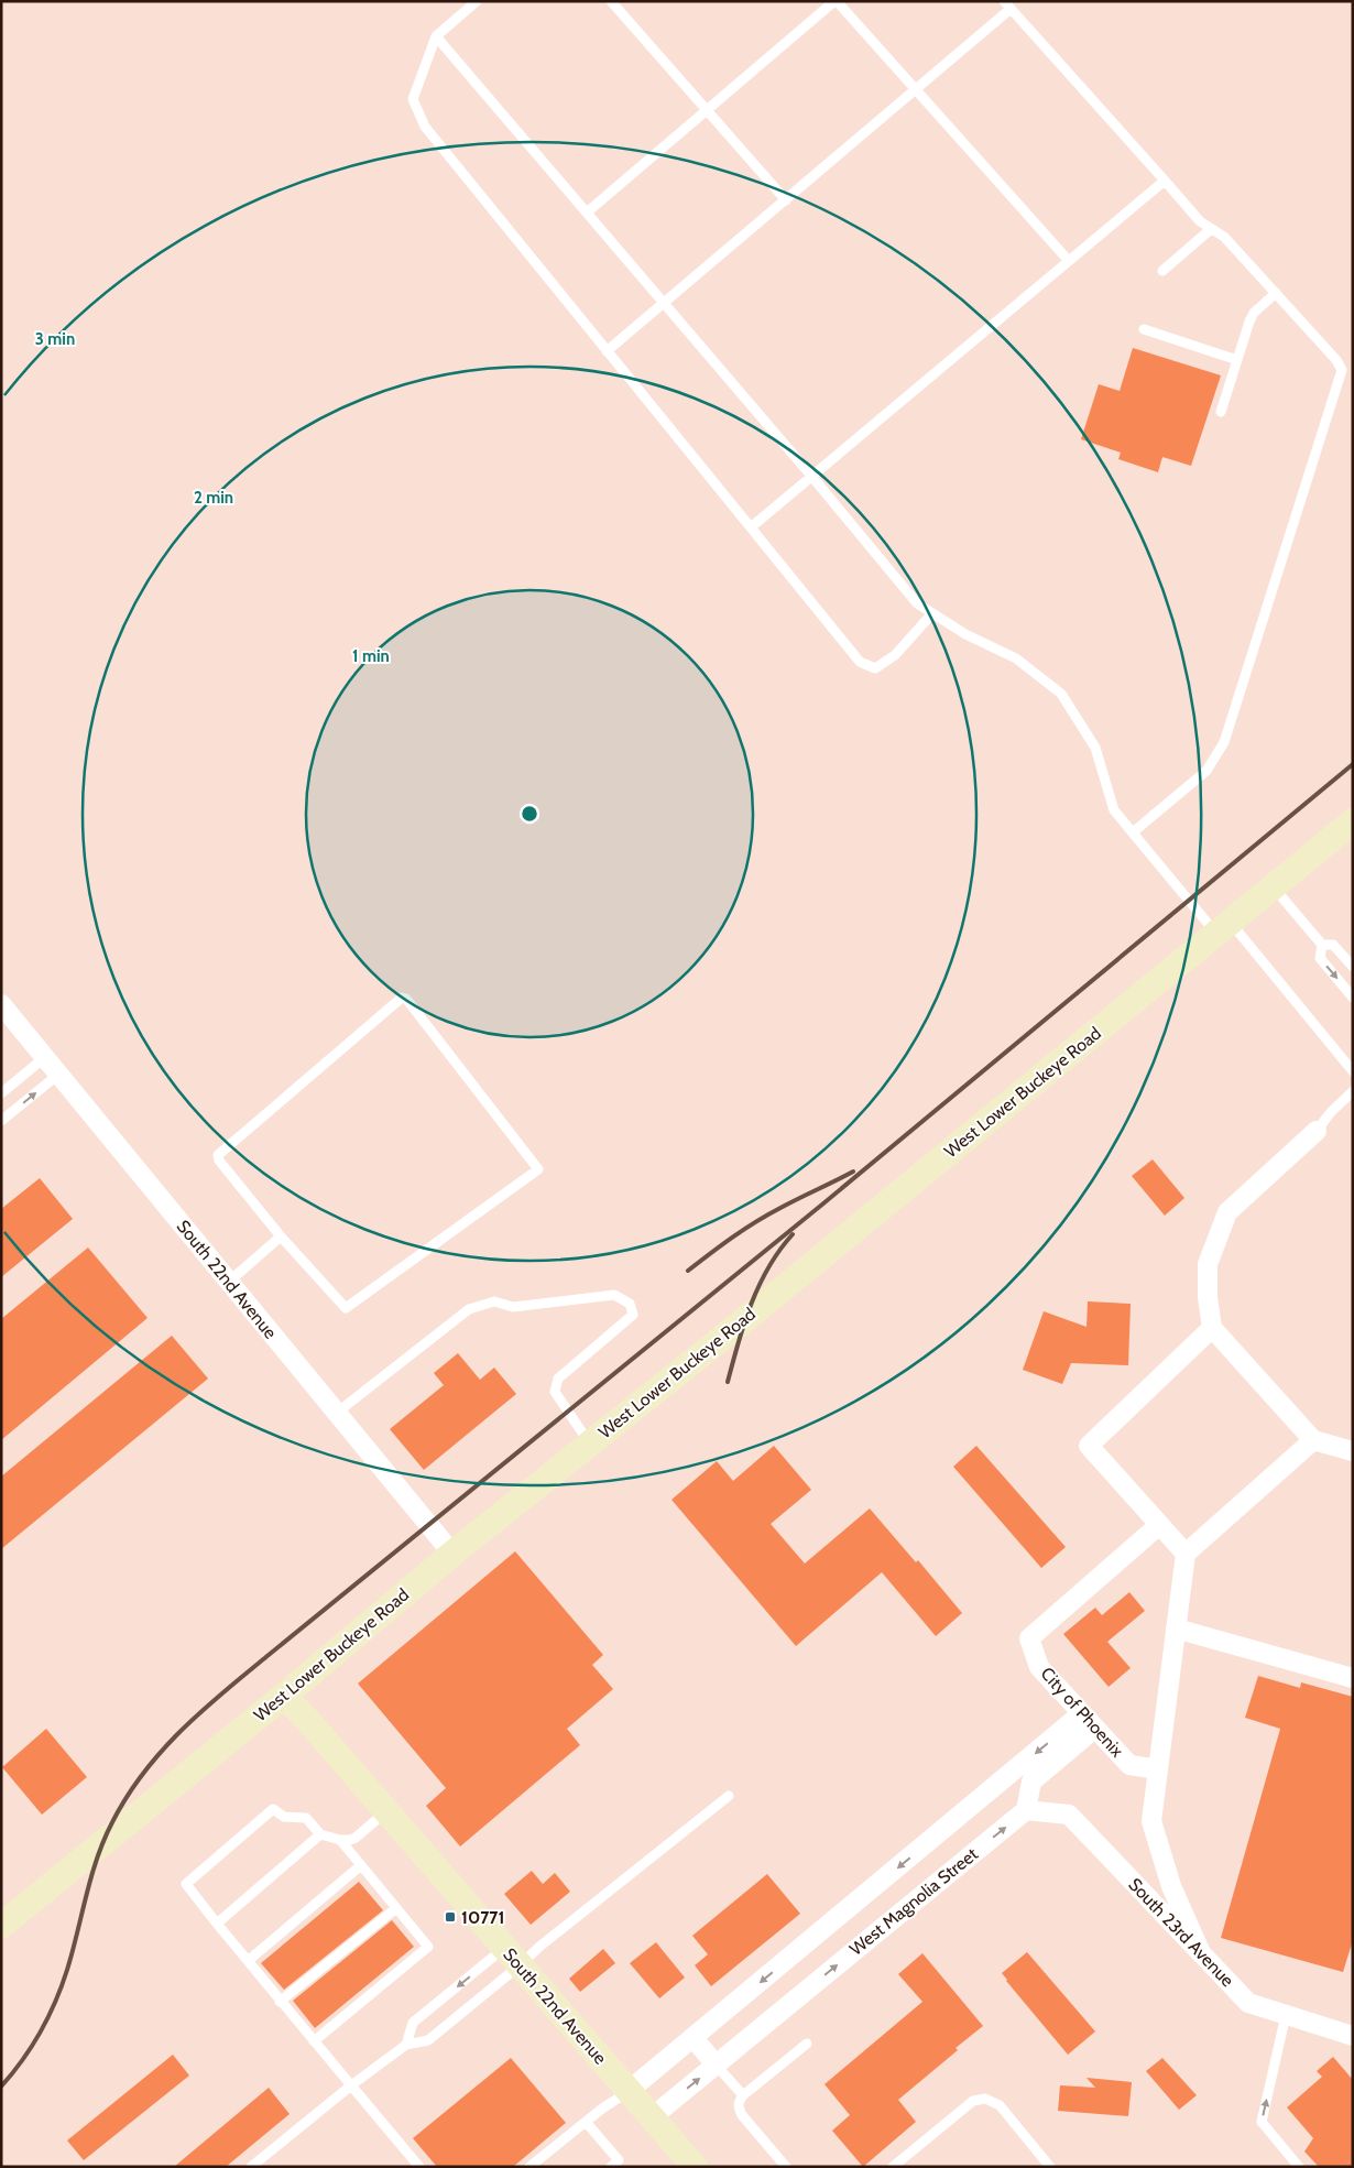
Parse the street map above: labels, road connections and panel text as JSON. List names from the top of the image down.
{
  "streets": {
    "main road": ["West Lower Buckeye Road", "South 22nd Avenue"],
    "street": ["City of Phoenix", "West Magnolia Street", "South 23rd Avenue"]
  },
  "crossings": [
    ["West Lower Buckeye Road", "South 22nd Avenue"],
    ["South 22nd Avenue", "West Magnolia Street"],
    ["City of Phoenix", "West Magnolia Street"],
    ["West Magnolia Street", "South 23rd Avenue"]
  ],
  "places": {
    "transit": ["10771"]
  },
  "rings": ["3 min", "2 min", "1 min"]
}
